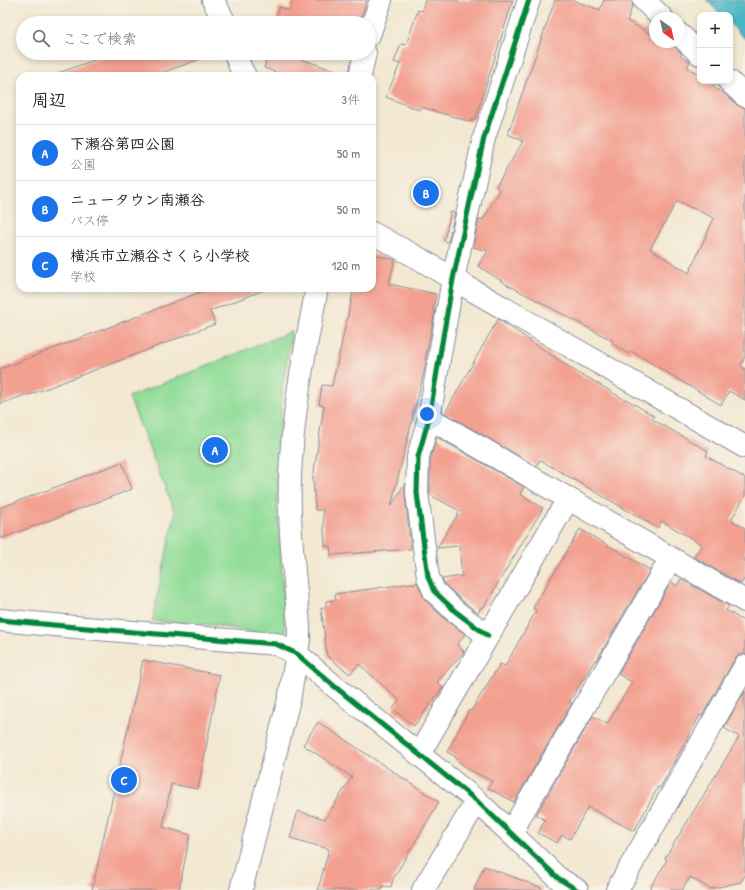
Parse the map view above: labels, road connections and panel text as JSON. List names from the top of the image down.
{
  "north": "bottom right",
  "page": {
    "map_buttons": ["+", "−"],
    "search": "ここで検索",
    "heading": ["周辺", "3件"],
    "list": [
      {
        "mark": "A",
        "name": "下瀬谷第四公園",
        "note": "公園",
        "value": "50 m"
      },
      {
        "mark": "B",
        "name": "ニュータウン南瀬谷",
        "note": "バス停",
        "value": "50 m"
      },
      {
        "mark": "C",
        "name": "横浜市立瀬谷さくら小学校",
        "note": "学校",
        "value": "120 m"
      }
    ],
    "pins": ["B", "A", "C"]
  }
}
